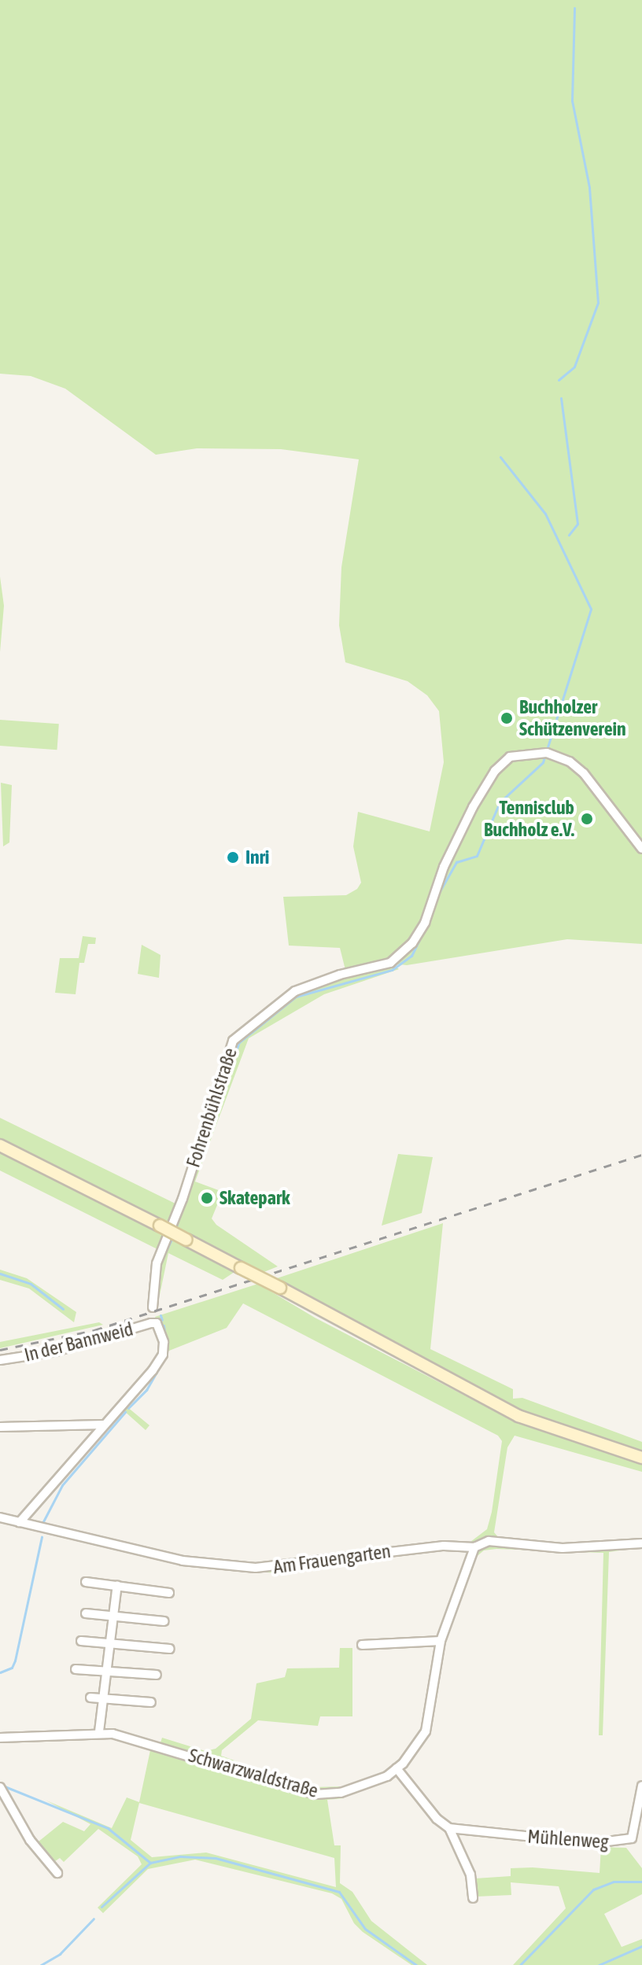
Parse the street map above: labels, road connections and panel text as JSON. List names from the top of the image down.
{
  "streets": {
    "street": [
      "Fohrenbühlstraße",
      "In der Bannweid",
      "Am Frauengarten",
      "Schwarzwaldstraße",
      "Mühlenweg"
    ]
  },
  "crossings": [
    ["Am Frauengarten", "Schwarzwaldstraße"]
  ],
  "places": [
    "Buchholzer Schützenverein",
    "Tennisclub Buchholz e.V.",
    "Inri",
    "Skatepark"
  ]
}
